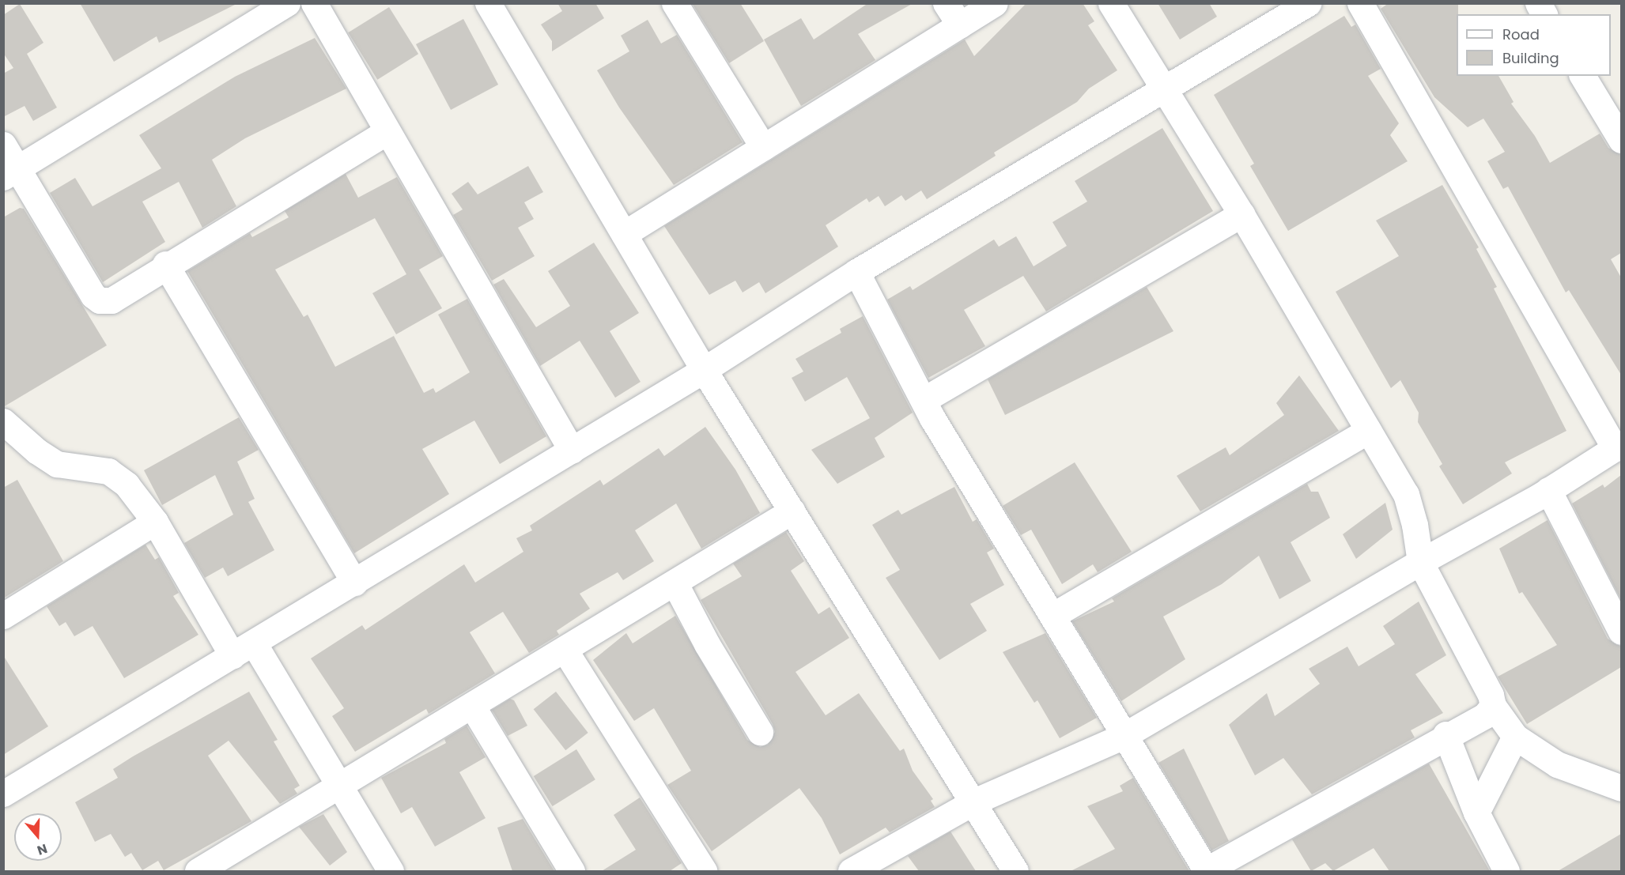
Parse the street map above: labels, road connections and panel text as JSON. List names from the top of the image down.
{
  "legend": ["Road", "Building"],
  "north": "bottom"
}
